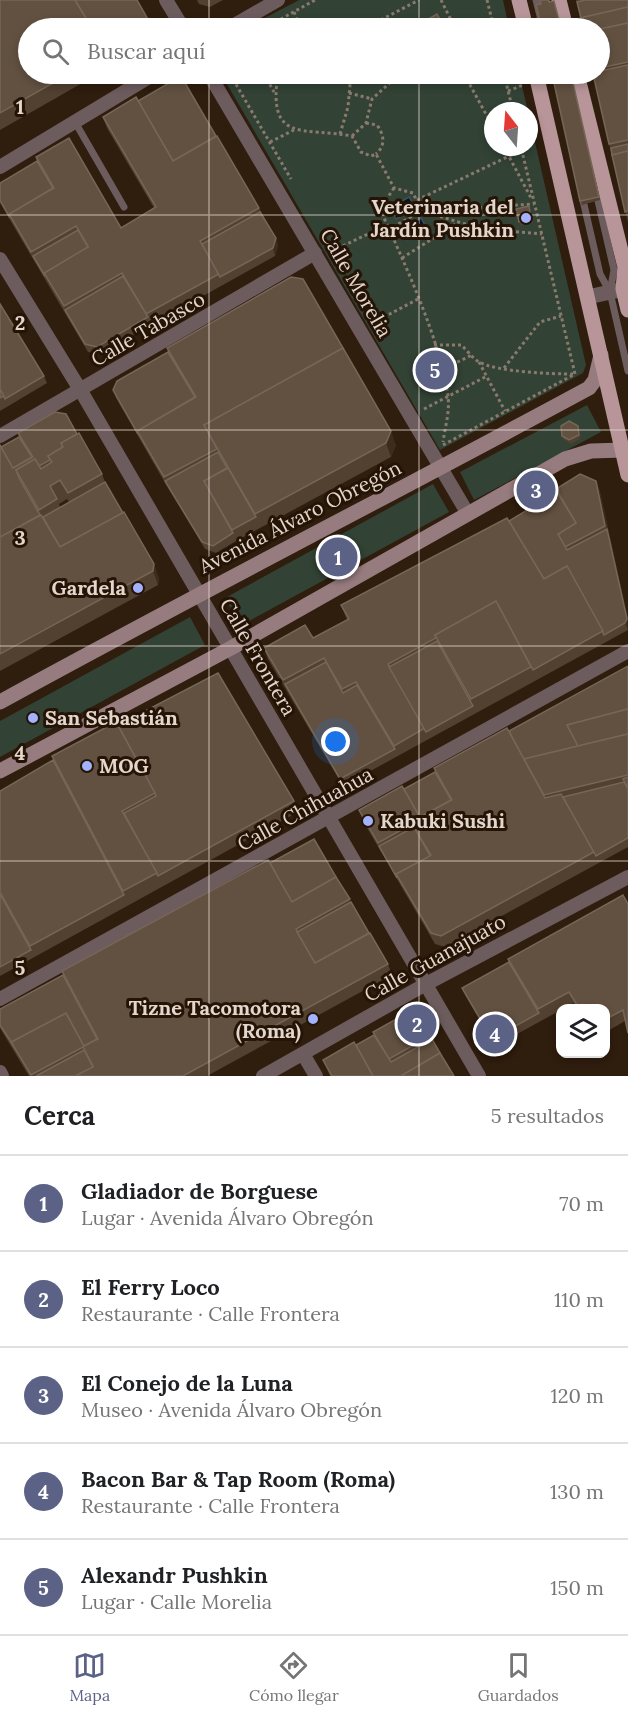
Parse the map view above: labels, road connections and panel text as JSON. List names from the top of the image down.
{
  "streets": {
    "main road": ["Avenida Álvaro Obregón"],
    "street": [
      "Calle Morelia",
      "Calle Tabasco",
      "Calle Frontera",
      "Calle Chihuahua",
      "Calle Guanajuato"
    ]
  },
  "crossings": [
    ["Calle Morelia", "Calle Tabasco"],
    ["Calle Morelia", "Avenida Álvaro Obregón"],
    ["Calle Tabasco", "Calle Frontera"],
    ["Avenida Álvaro Obregón", "Calle Frontera"],
    ["Calle Frontera", "Calle Chihuahua"],
    ["Calle Frontera", "Calle Guanajuato"]
  ],
  "places": [
    "Veterinaria del Jardín Pushkin",
    "Gardela",
    "San Sebastián",
    "MOG",
    "Kabuki Sushi",
    "Tizne Tacomotora (Roma)"
  ],
  "north": "top",
  "page": {
    "search": "Buscar aquí",
    "pins": [
      "5",
      "3",
      "1",
      "2",
      "4"
    ],
    "heading": ["Cerca", "5 resultados"],
    "list": [
      {
        "mark": "1",
        "name": "Gladiador de Borguese",
        "note": "Lugar · Avenida Álvaro Obregón",
        "value": "70 m"
      },
      {
        "mark": "2",
        "name": "El Ferry Loco",
        "note": "Restaurante · Calle Frontera",
        "value": "110 m"
      },
      {
        "mark": "3",
        "name": "El Conejo de la Luna",
        "note": "Museo · Avenida Álvaro Obregón",
        "value": "120 m"
      },
      {
        "mark": "4",
        "name": "Bacon Bar & Tap Room (Roma)",
        "note": "Restaurante · Calle Frontera",
        "value": "130 m"
      },
      {
        "mark": "5",
        "name": "Alexandr Pushkin",
        "note": "Lugar · Calle Morelia",
        "value": "150 m"
      }
    ],
    "nav": ["Mapa", "Cómo llegar", "Guardados"]
  },
  "grid": {
    "rows": [
      "1",
      "2",
      "3",
      "4",
      "5"
    ]
  }
}
